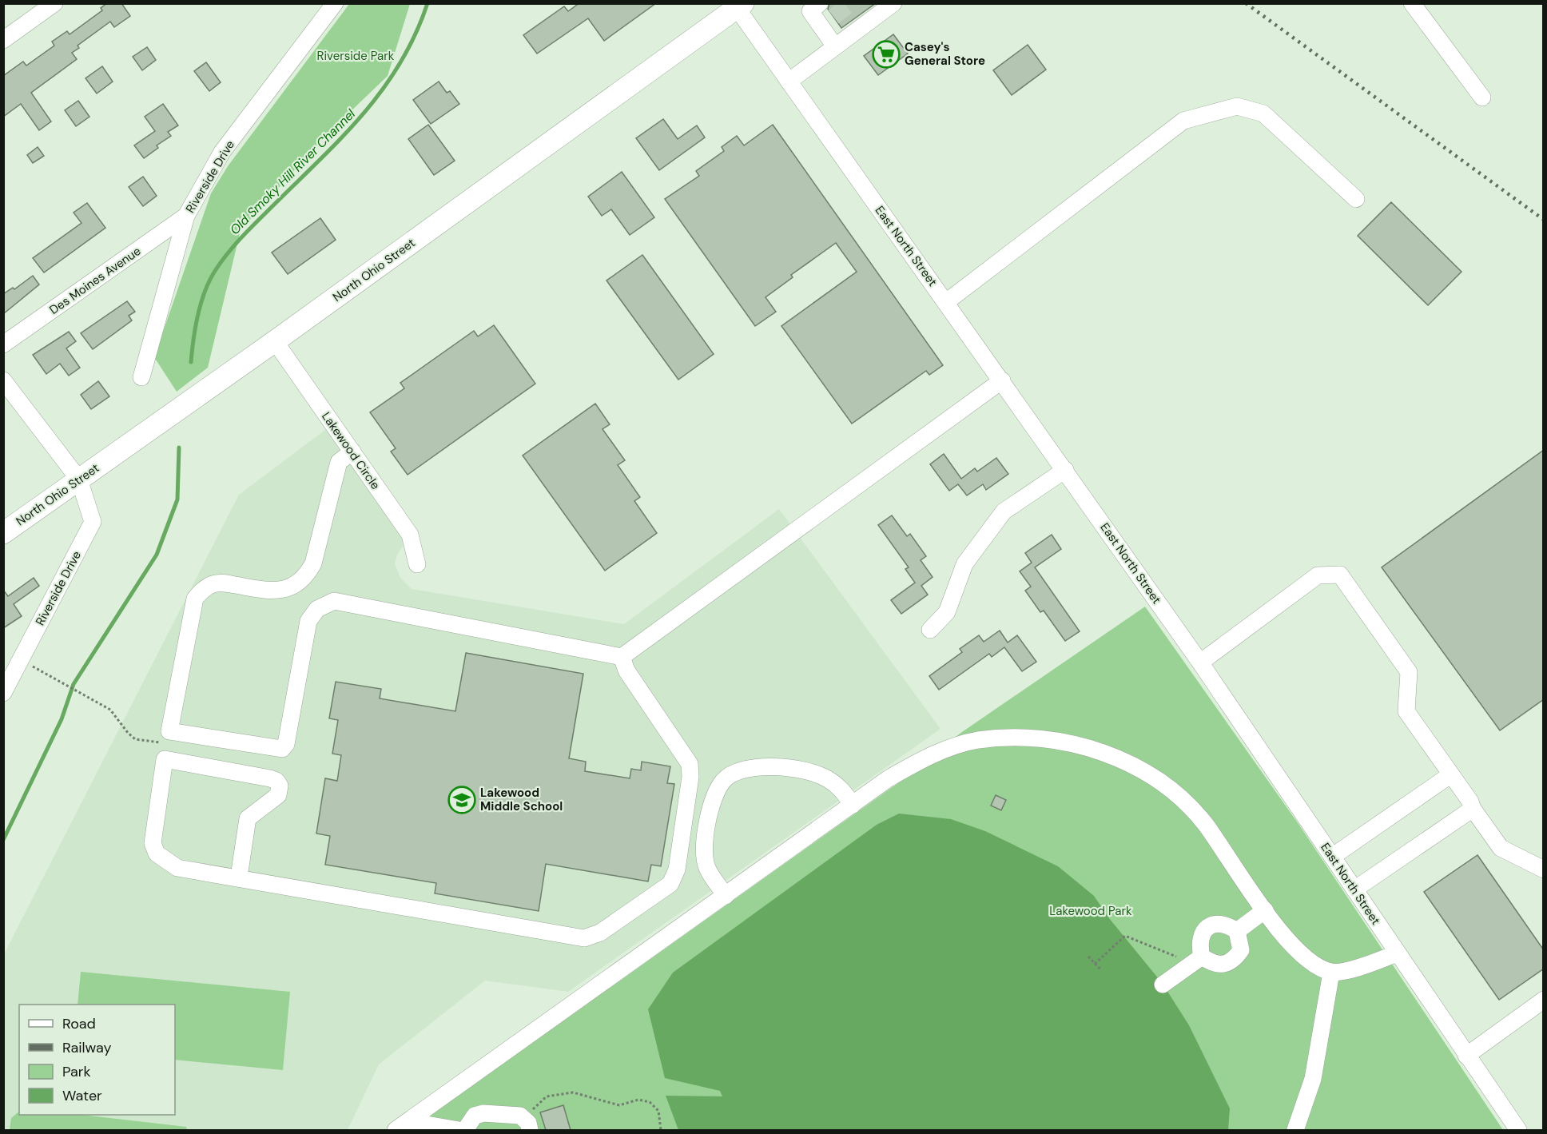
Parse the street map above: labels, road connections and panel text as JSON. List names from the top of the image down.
{
  "streets": {
    "main road": ["North Ohio Street"],
    "street": [
      "Riverside Drive",
      "East North Street",
      "Des Moines Avenue",
      "Lakewood Circle"
    ]
  },
  "crossings": [
    ["Riverside Drive", "North Ohio Street"],
    ["Riverside Drive", "Des Moines Avenue"],
    ["East North Street", "North Ohio Street"],
    ["North Ohio Street", "Lakewood Circle"]
  ],
  "water": ["Old Smoky Hill River Channel"],
  "parks": ["Riverside Park", "Lakewood Park"],
  "places": {
    "supermarket": ["Casey's General Store"],
    "school or university": ["Lakewood Middle School"]
  },
  "legend": [
    "Road",
    "Railway",
    "Park",
    "Water"
  ]
}
